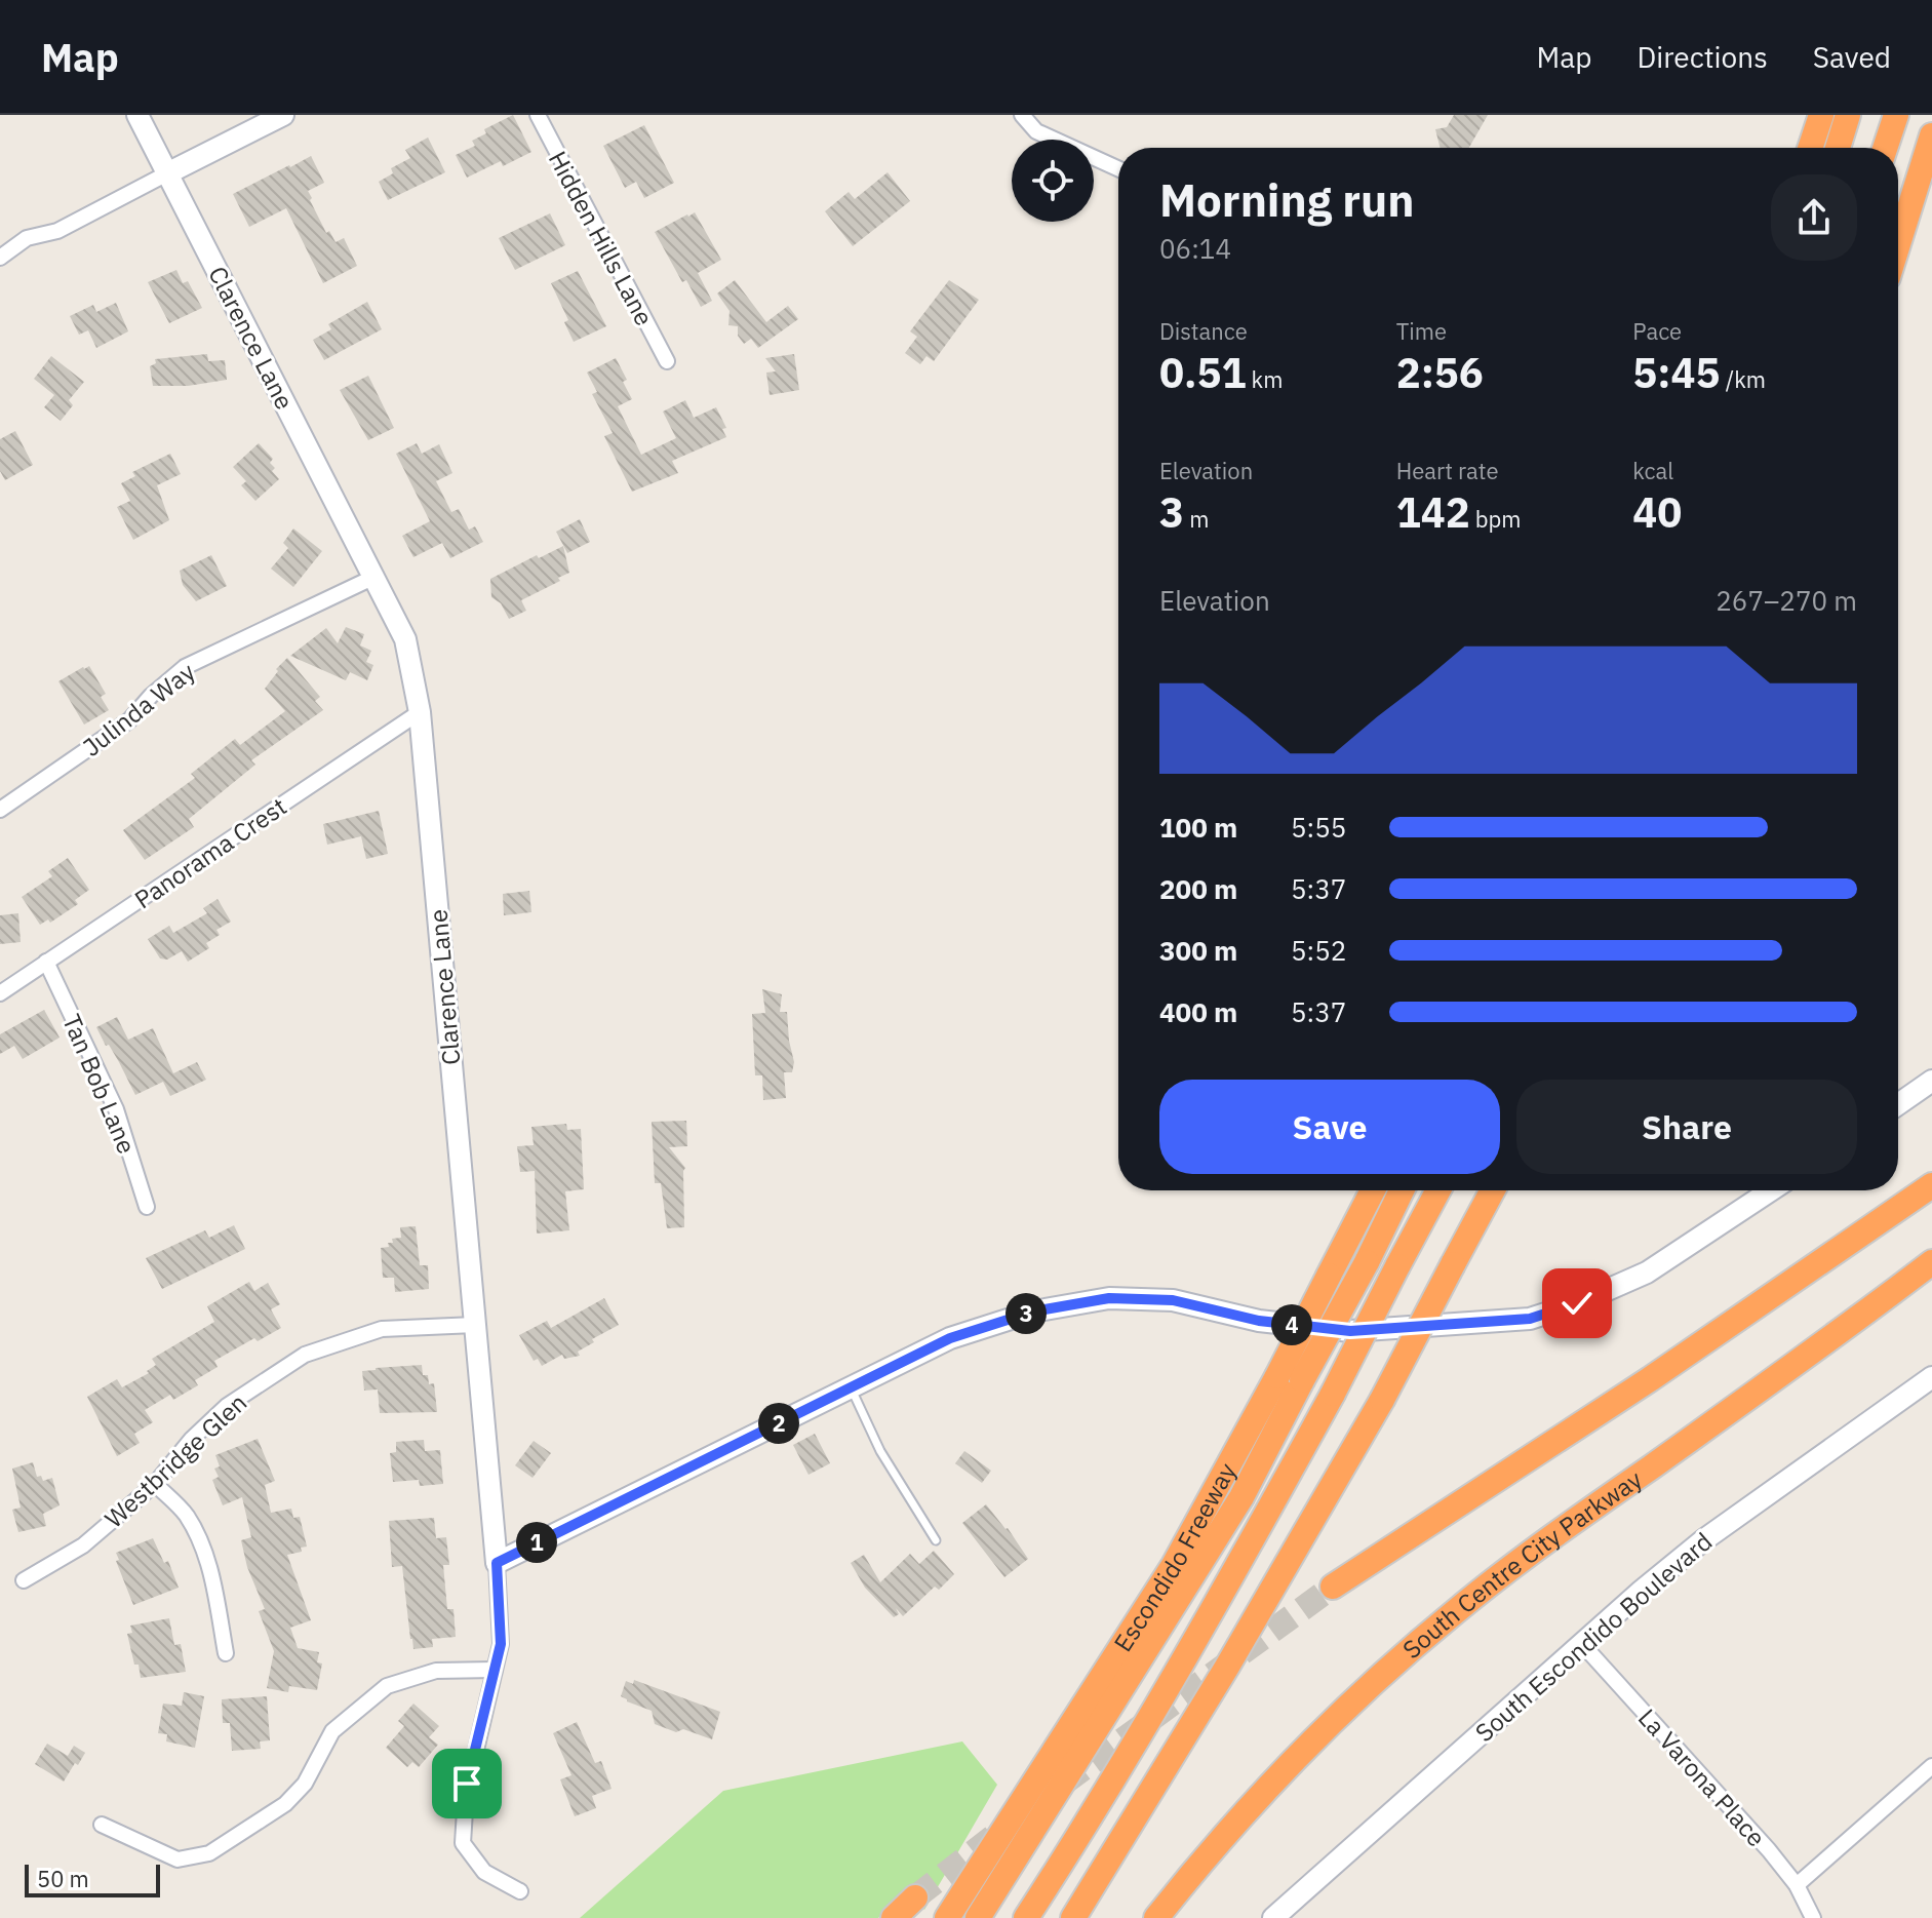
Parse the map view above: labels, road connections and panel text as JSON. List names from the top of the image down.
{
  "streets": {
    "highway": ["Escondido Freeway", "South Centre City Parkway"],
    "street": [
      "Hidden Hills Lane",
      "Clarence Lane",
      "Julinda Way",
      "Panorama Crest",
      "Tan Bob Lane",
      "Westbridge Glen",
      "South Escondido Boulevard",
      "La Varona Place"
    ]
  },
  "crossings": [
    ["Clarence Lane", "Julinda Way"],
    ["Clarence Lane", "Panorama Crest"],
    ["Clarence Lane", "Westbridge Glen"],
    ["Panorama Crest", "Tan Bob Lane"],
    ["South Escondido Boulevard", "La Varona Place"]
  ],
  "scale_bar": "50 m",
  "page": {
    "header": "Map",
    "nav": ["Map", "Directions", "Saved"],
    "heading": ["Morning run", "06:14"],
    "stats": [
      ["Distance", "0.51 km"],
      ["Time", "2:56"],
      ["Pace", "5:45 /km"],
      ["Elevation", "3 m"],
      ["Heart rate", "142 bpm"],
      ["kcal", "40"]
    ],
    "chart": ["Elevation", "267–270 m"],
    "list": [
      {
        "name": "100 m",
        "note": "5:55"
      },
      {
        "name": "200 m",
        "note": "5:37"
      },
      {
        "name": "300 m",
        "note": "5:52"
      },
      {
        "name": "400 m",
        "note": "5:37"
      }
    ],
    "buttons": ["Save", "Share"],
    "pins": [
      "3",
      "4",
      "2",
      "1"
    ],
    "scale": "50 m"
  }
}
